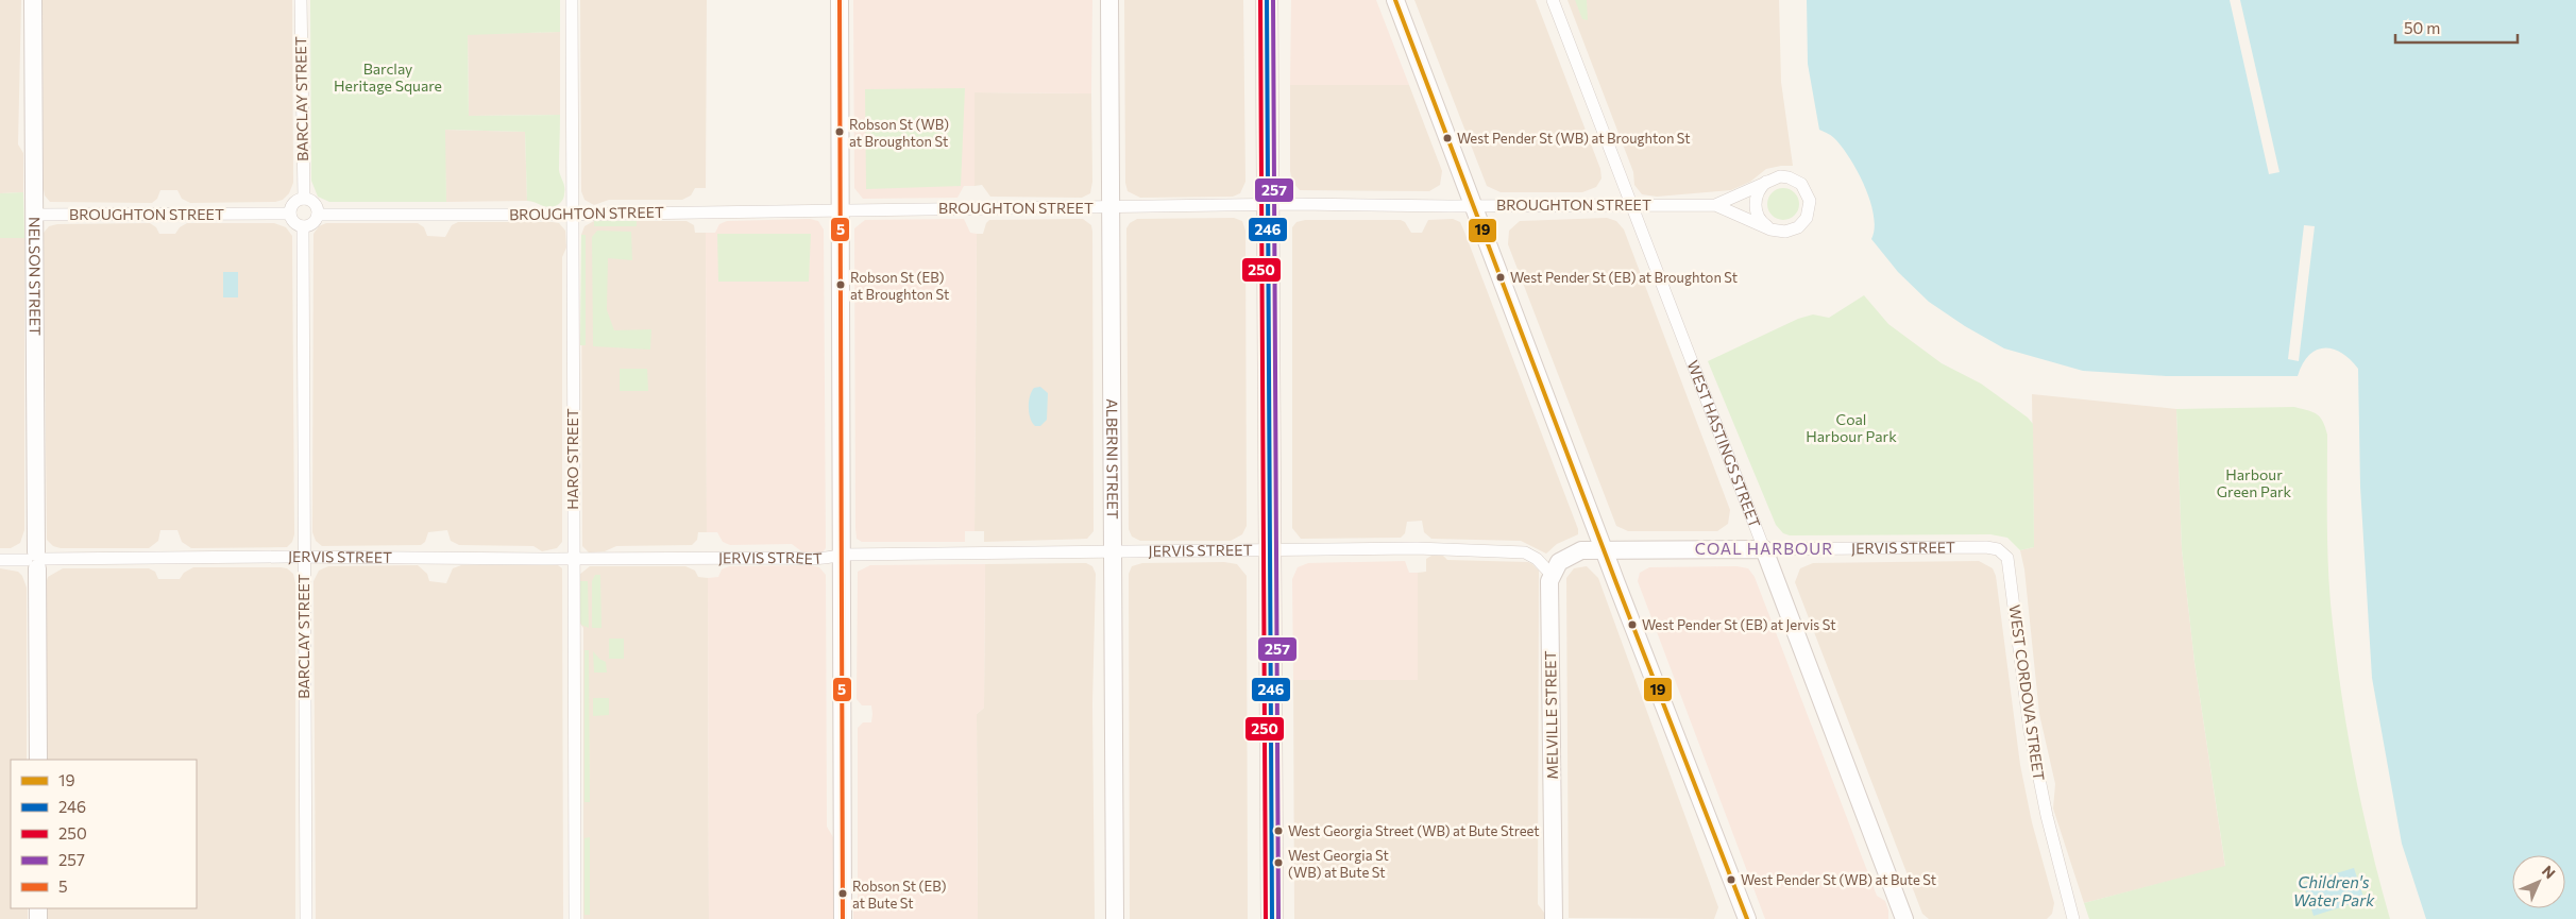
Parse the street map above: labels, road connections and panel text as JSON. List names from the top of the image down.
{
  "streets": {
    "street": [
      "BARCLAY STREET",
      "BROUGHTON STREET",
      "NELSON STREET",
      "WEST HASTINGS STREET",
      "HARO STREET",
      "ALBERNI STREET",
      "JERVIS STREET",
      "WEST CORDOVA STREET",
      "MELVILLE STREET"
    ]
  },
  "crossings": [
    ["BARCLAY STREET", "BROUGHTON STREET"],
    ["BARCLAY STREET", "JERVIS STREET"],
    ["BROUGHTON STREET", "NELSON STREET"],
    ["BROUGHTON STREET", "WEST HASTINGS STREET"],
    ["BROUGHTON STREET", "HARO STREET"],
    ["BROUGHTON STREET", "ALBERNI STREET"],
    ["NELSON STREET", "JERVIS STREET"],
    ["WEST HASTINGS STREET", "JERVIS STREET"],
    ["HARO STREET", "JERVIS STREET"],
    ["ALBERNI STREET", "JERVIS STREET"],
    ["JERVIS STREET", "WEST CORDOVA STREET"],
    ["JERVIS STREET", "MELVILLE STREET"]
  ],
  "districts": ["COAL HARBOUR"],
  "water": ["Children's Water Park"],
  "parks": ["Barclay Heritage Square", "Coal Harbour Park", "Harbour Green Park"],
  "places": [
    "Robson St (WB) at Broughton St",
    "West Pender St (WB) at Broughton St",
    "West Pender St (EB) at Broughton St",
    "Robson St (EB) at Broughton St",
    "West Pender St (EB) at Jervis St",
    "West Georgia Street (WB) at Bute Street",
    "West Georgia St (WB) at Bute St",
    "West Pender St (WB) at Bute St",
    "Robson St (EB) at Bute St"
  ],
  "lines": [
    "transit line 19",
    "transit line 246",
    "transit line 250",
    "transit line 257",
    "transit line 5"
  ],
  "legend": [
    "19",
    "246",
    "250",
    "257",
    "5"
  ],
  "scale_bar": "50 m",
  "north": "top right"
}
